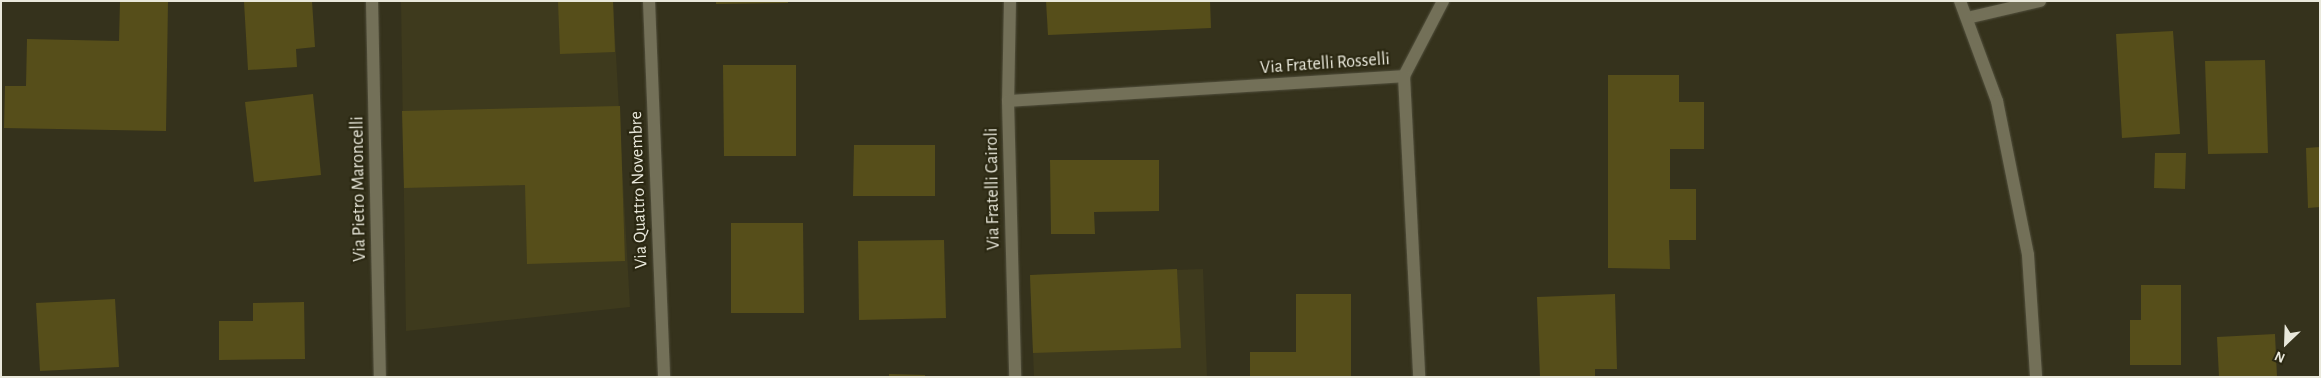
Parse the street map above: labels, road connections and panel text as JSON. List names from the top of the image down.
{
  "streets": {
    "street": [
      "Via Fratelli Rosselli",
      "Via Pietro Maroncelli",
      "Via Fratelli Cairoli",
      "Via Quattro Novembre"
    ]
  },
  "crossings": [
    ["Via Fratelli Rosselli", "Via Fratelli Cairoli"]
  ],
  "north": "bottom left"
}
